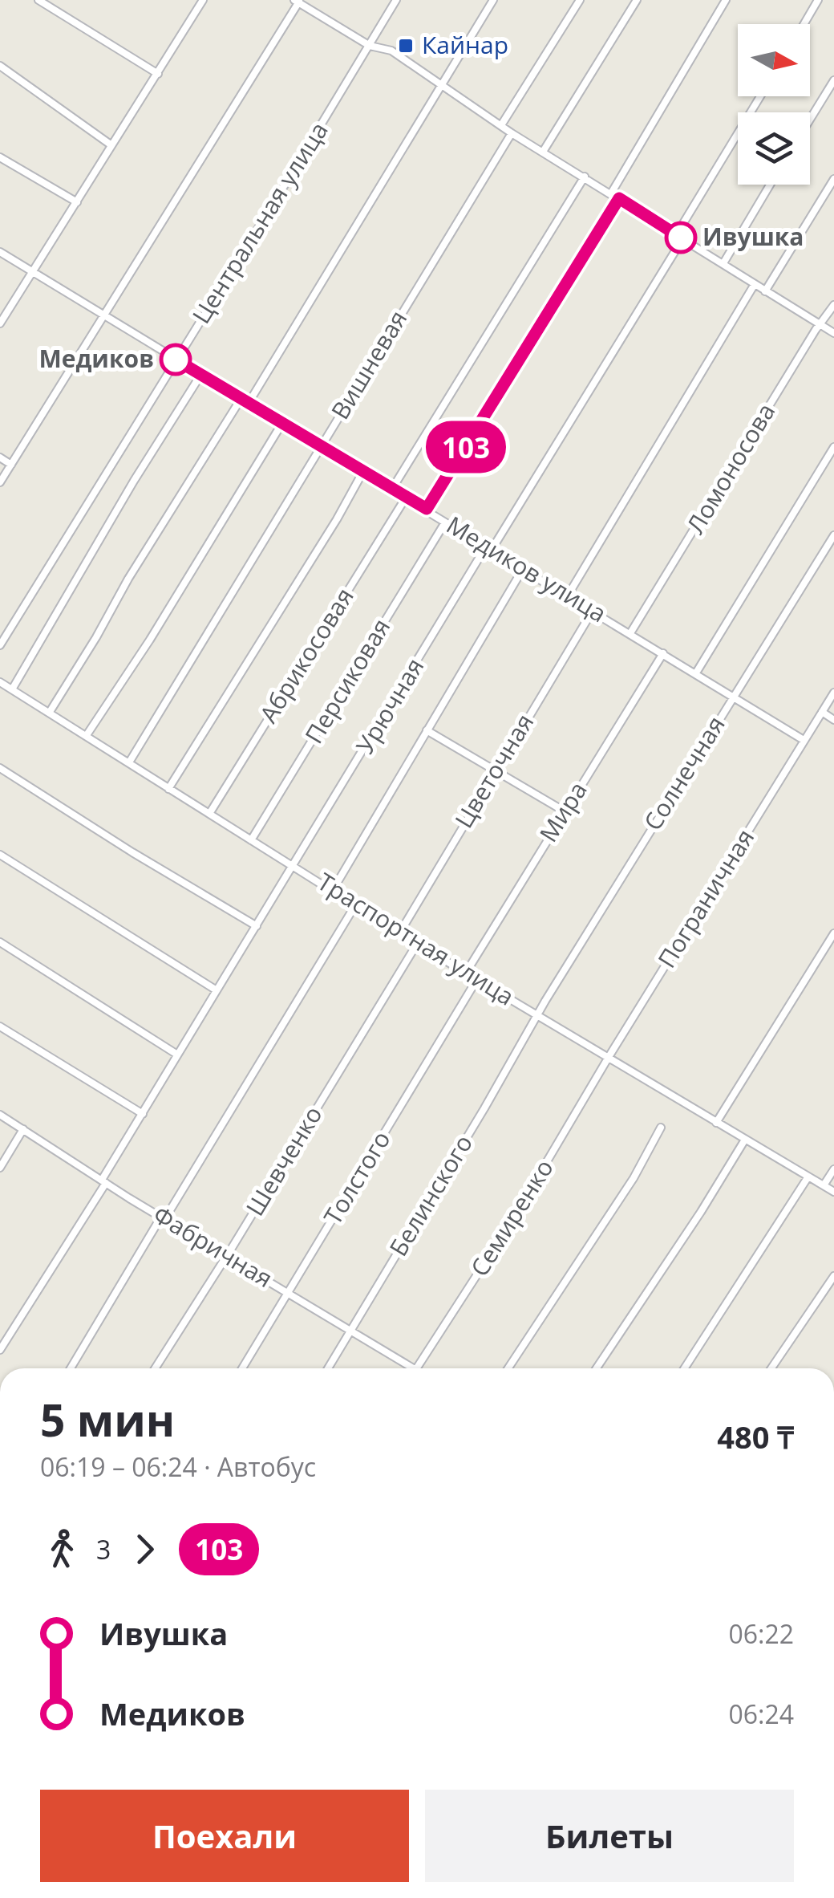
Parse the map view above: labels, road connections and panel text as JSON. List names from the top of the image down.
{
  "streets": {
    "street": [
      "Центральная улица",
      "Вишневая",
      "Ломоносова",
      "Медиков улица",
      "Абрикосовая",
      "Персиковая",
      "Урючная",
      "Цветочная",
      "Солнечная",
      "Мира",
      "Пограничная",
      "Траспортная улица",
      "Шевченко",
      "Толстого",
      "Белинского",
      "Семиренко",
      "Фабричная"
    ]
  },
  "crossings": [
    ["Центральная улица", "Медиков улица"],
    ["Вишневая", "Медиков улица"],
    ["Вишневая", "Траспортная улица"],
    ["Ломоносова", "Медиков улица"],
    ["Медиков улица", "Абрикосовая"],
    ["Медиков улица", "Персиковая"],
    ["Медиков улица", "Урючная"],
    ["Медиков улица", "Цветочная"],
    ["Медиков улица", "Солнечная"],
    ["Медиков улица", "Мира"],
    ["Медиков улица", "Пограничная"],
    ["Абрикосовая", "Траспортная улица"],
    ["Персиковая", "Траспортная улица"],
    ["Урючная", "Траспортная улица"],
    ["Урючная", "Фабричная"],
    ["Цветочная", "Траспортная улица"],
    ["Солнечная", "Траспортная улица"],
    ["Солнечная", "Белинского"],
    ["Мира", "Траспортная улица"],
    ["Пограничная", "Траспортная улица"],
    ["Пограничная", "Семиренко"],
    ["Траспортная улица", "Шевченко"],
    ["Траспортная улица", "Толстого"],
    ["Траспортная улица", "Белинского"],
    ["Траспортная улица", "Семиренко"],
    ["Шевченко", "Фабричная"],
    ["Толстого", "Фабричная"],
    ["Белинского", "Фабричная"]
  ],
  "places": {
    "transit": ["Кайнар"],
    "other": ["Ивушка", "Медиков"]
  },
  "lines": ["bus line 103"],
  "north": "right",
  "page": {
    "on_map": "103",
    "heading": ["5 мин", "06:19 – 06:24 · Автобус", "480 ₸"],
    "legs": ["3", "103"],
    "list": [
      {
        "name": "Ивушка",
        "value": "06:22"
      },
      {
        "name": "Медиков",
        "value": "06:24"
      }
    ],
    "buttons": ["Поехали", "Билеты"]
  }
}
